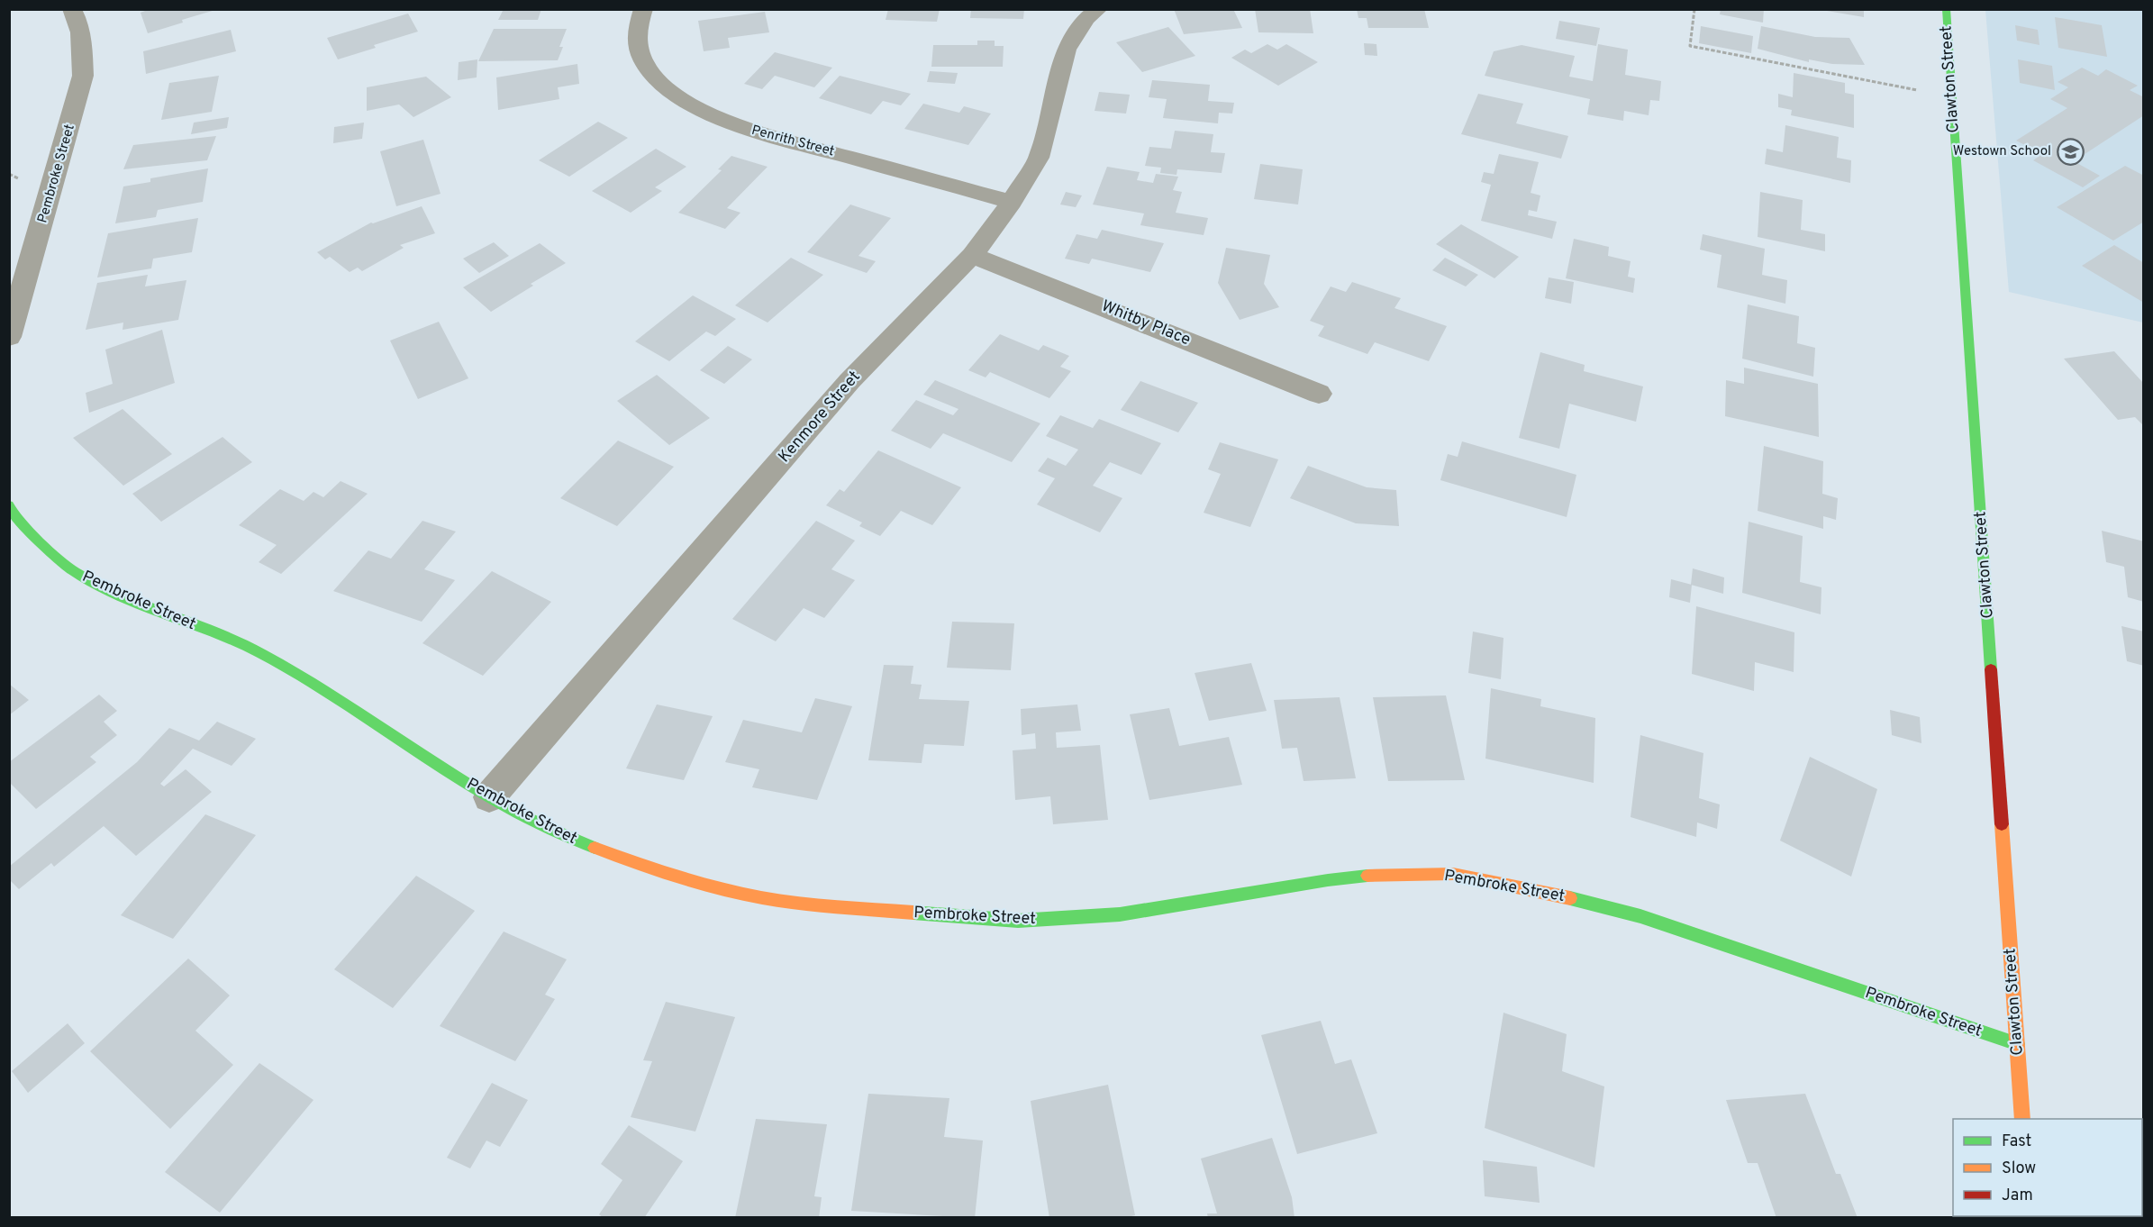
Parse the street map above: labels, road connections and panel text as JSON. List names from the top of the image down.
{
  "streets": {
    "street": [
      "Clawton Street",
      "Penrith Street",
      "Pembroke Street",
      "Whitby Place",
      "Kenmore Street"
    ]
  },
  "crossings": [
    ["Clawton Street", "Pembroke Street"],
    ["Penrith Street", "Kenmore Street"],
    ["Pembroke Street", "Kenmore Street"],
    ["Whitby Place", "Kenmore Street"]
  ],
  "places": {
    "school or university": ["Westown School"]
  },
  "legend": ["Fast", "Slow", "Jam"]
}
